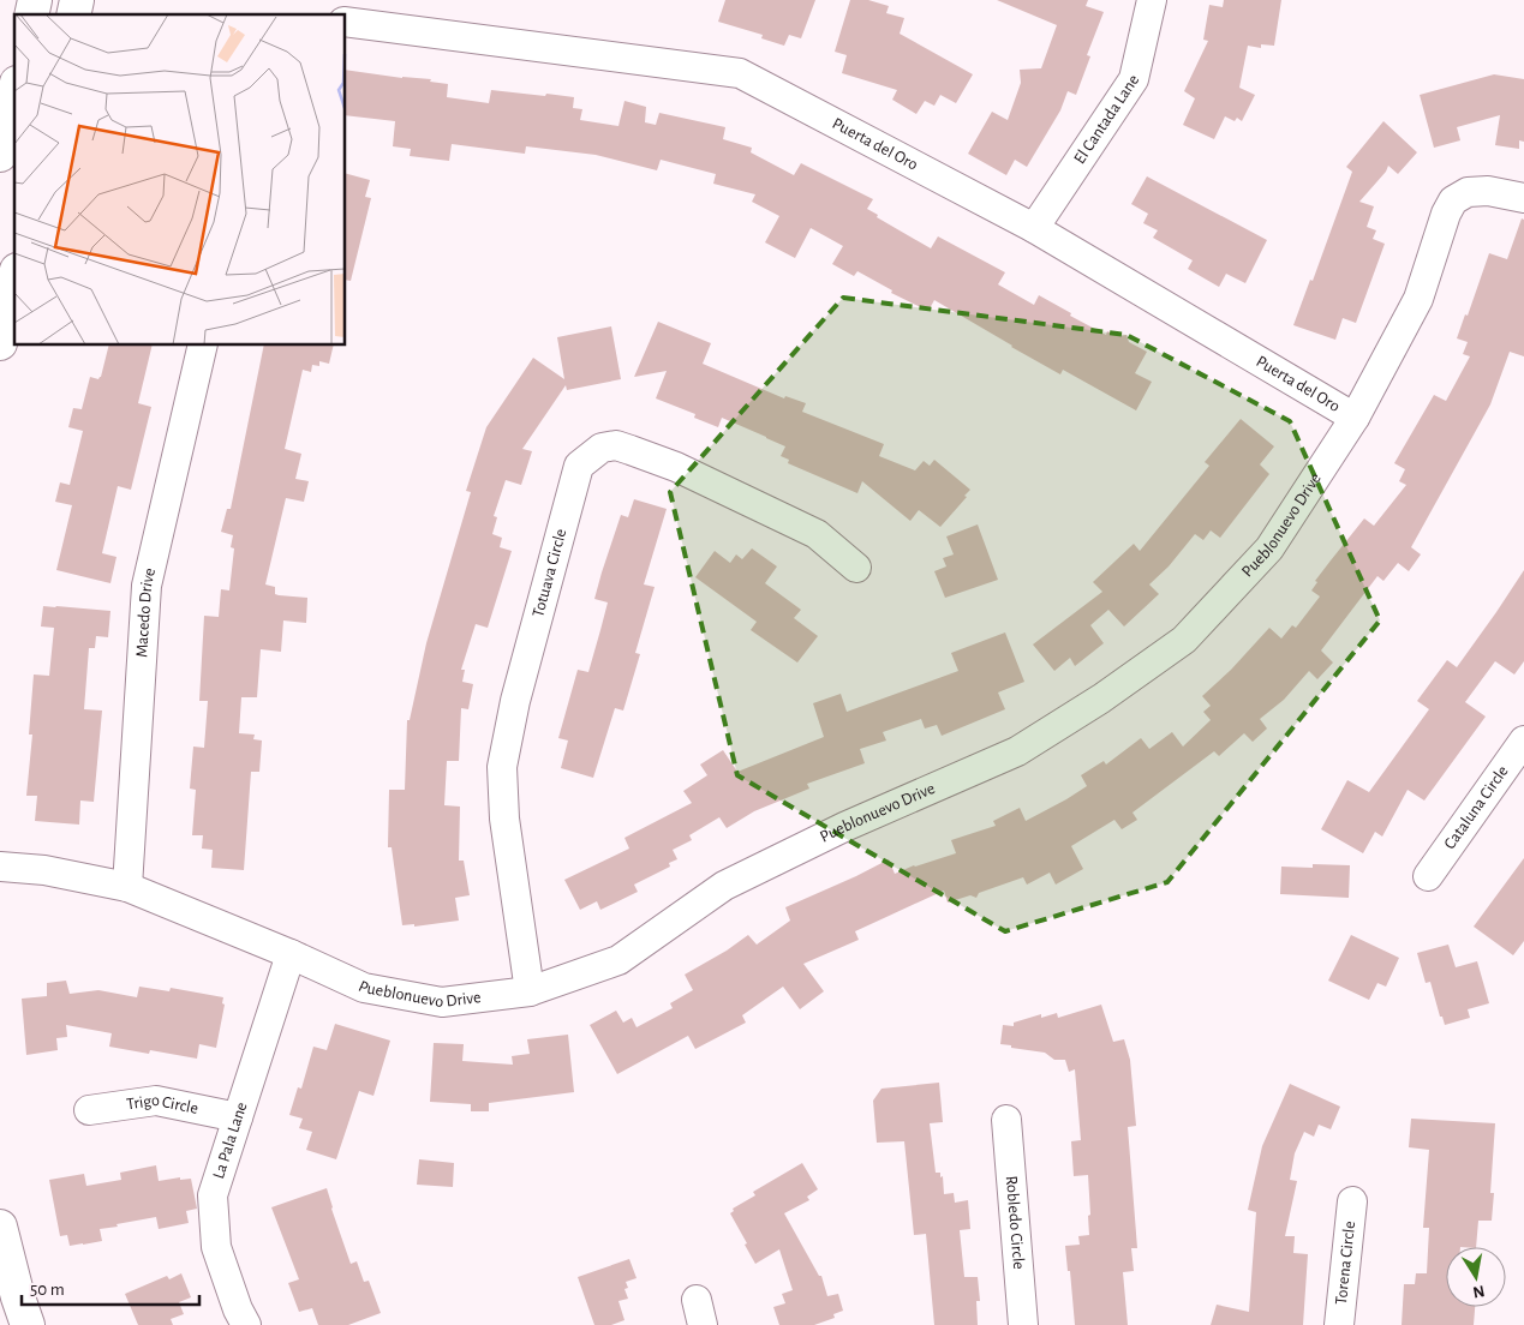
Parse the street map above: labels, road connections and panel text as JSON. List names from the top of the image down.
{
  "streets": {
    "street": [
      "El Cantada Lane",
      "Puerta del Oro",
      "Pueblonuevo Drive",
      "Totuava Circle",
      "Macedo Drive",
      "Cataluna Circle",
      "Trigo Circle",
      "La Pala Lane",
      "Robledo Circle",
      "Torena Circle"
    ]
  },
  "crossings": [
    ["El Cantada Lane", "Puerta del Oro"],
    ["Puerta del Oro", "Pueblonuevo Drive"],
    ["Pueblonuevo Drive", "Totuava Circle"],
    ["Pueblonuevo Drive", "Macedo Drive"],
    ["Pueblonuevo Drive", "La Pala Lane"],
    ["Trigo Circle", "La Pala Lane"]
  ],
  "scale_bar": "50 m",
  "north": "bottom"
}
